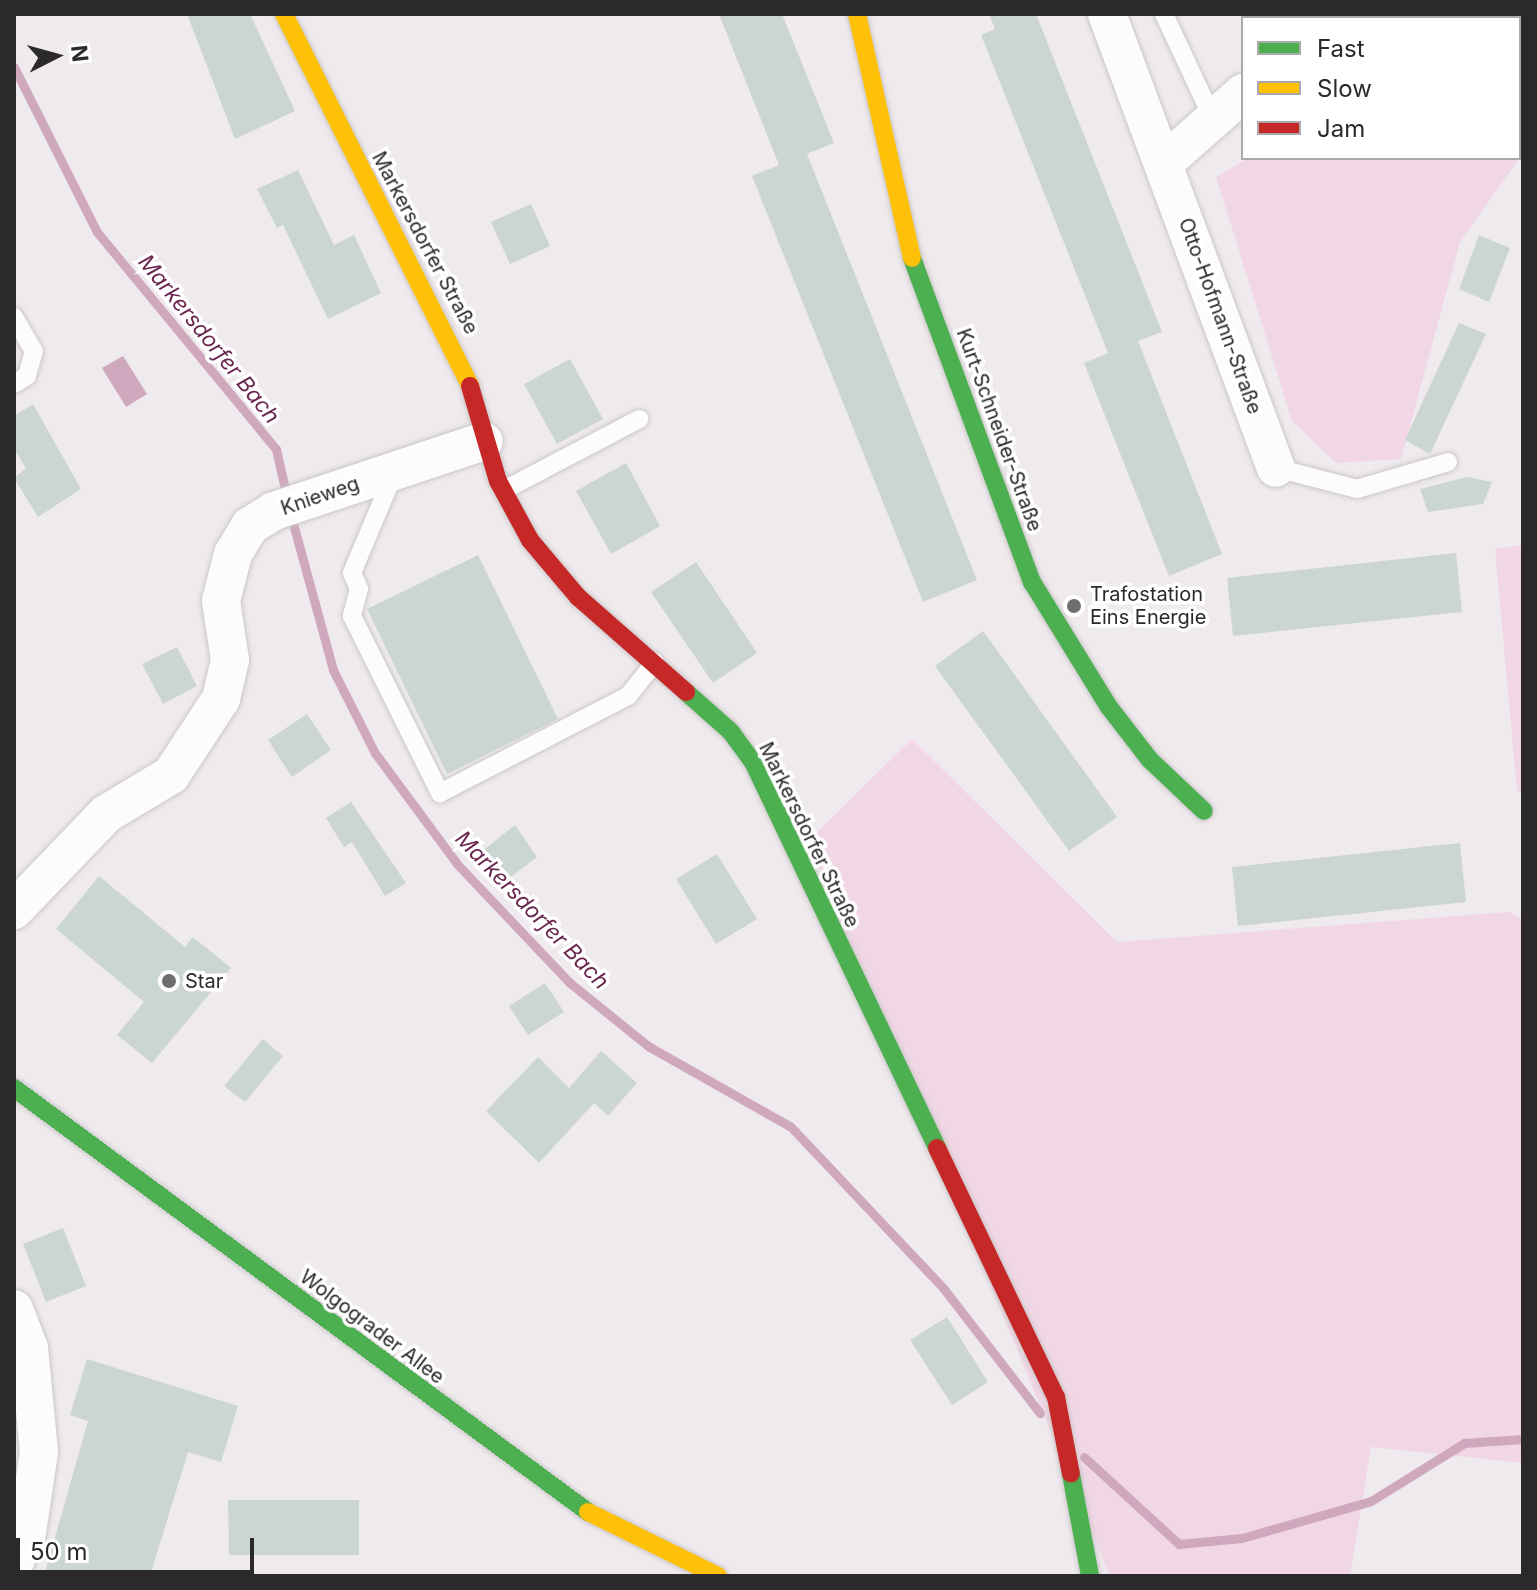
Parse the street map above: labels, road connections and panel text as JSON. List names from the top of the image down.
{
  "streets": {
    "street": [
      "Markersdorfer Straße",
      "Otto-Hofmann-Straße",
      "Kurt-Schneider-Straße",
      "Knieweg",
      "Wolgograder Allee"
    ]
  },
  "crossings": [
    ["Markersdorfer Straße", "Knieweg"]
  ],
  "water": ["Markersdorfer Bach"],
  "places": ["Trafostation Eins Energie", "Star"],
  "legend": ["Fast", "Slow", "Jam"],
  "scale_bar": "50 m",
  "north": "right"
}
